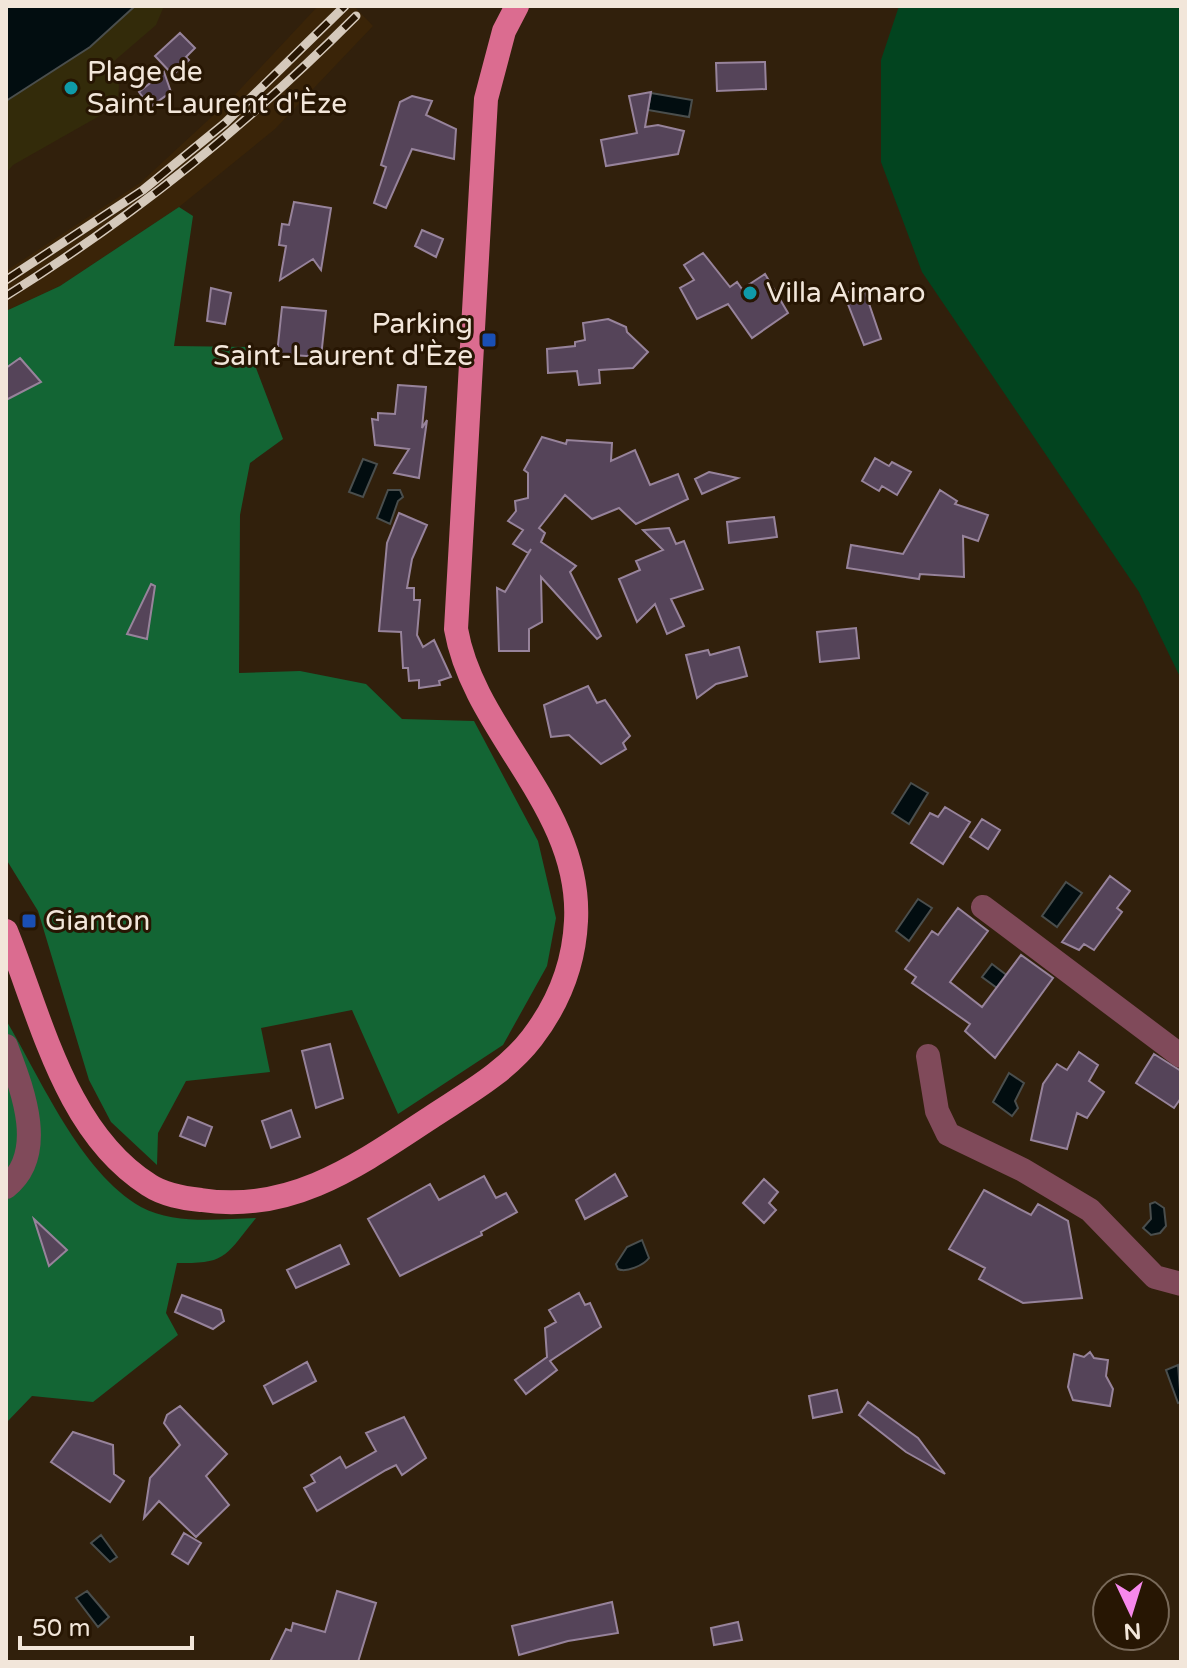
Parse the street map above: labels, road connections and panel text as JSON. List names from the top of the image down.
{
  "places": {
    "other": ["Plage de Saint-Laurent d'Èze", "Villa Aimaro"],
    "transit": ["Parking Saint-Laurent d'Èze", "Gianton"]
  },
  "scale_bar": "50 m",
  "north": "bottom"
}
